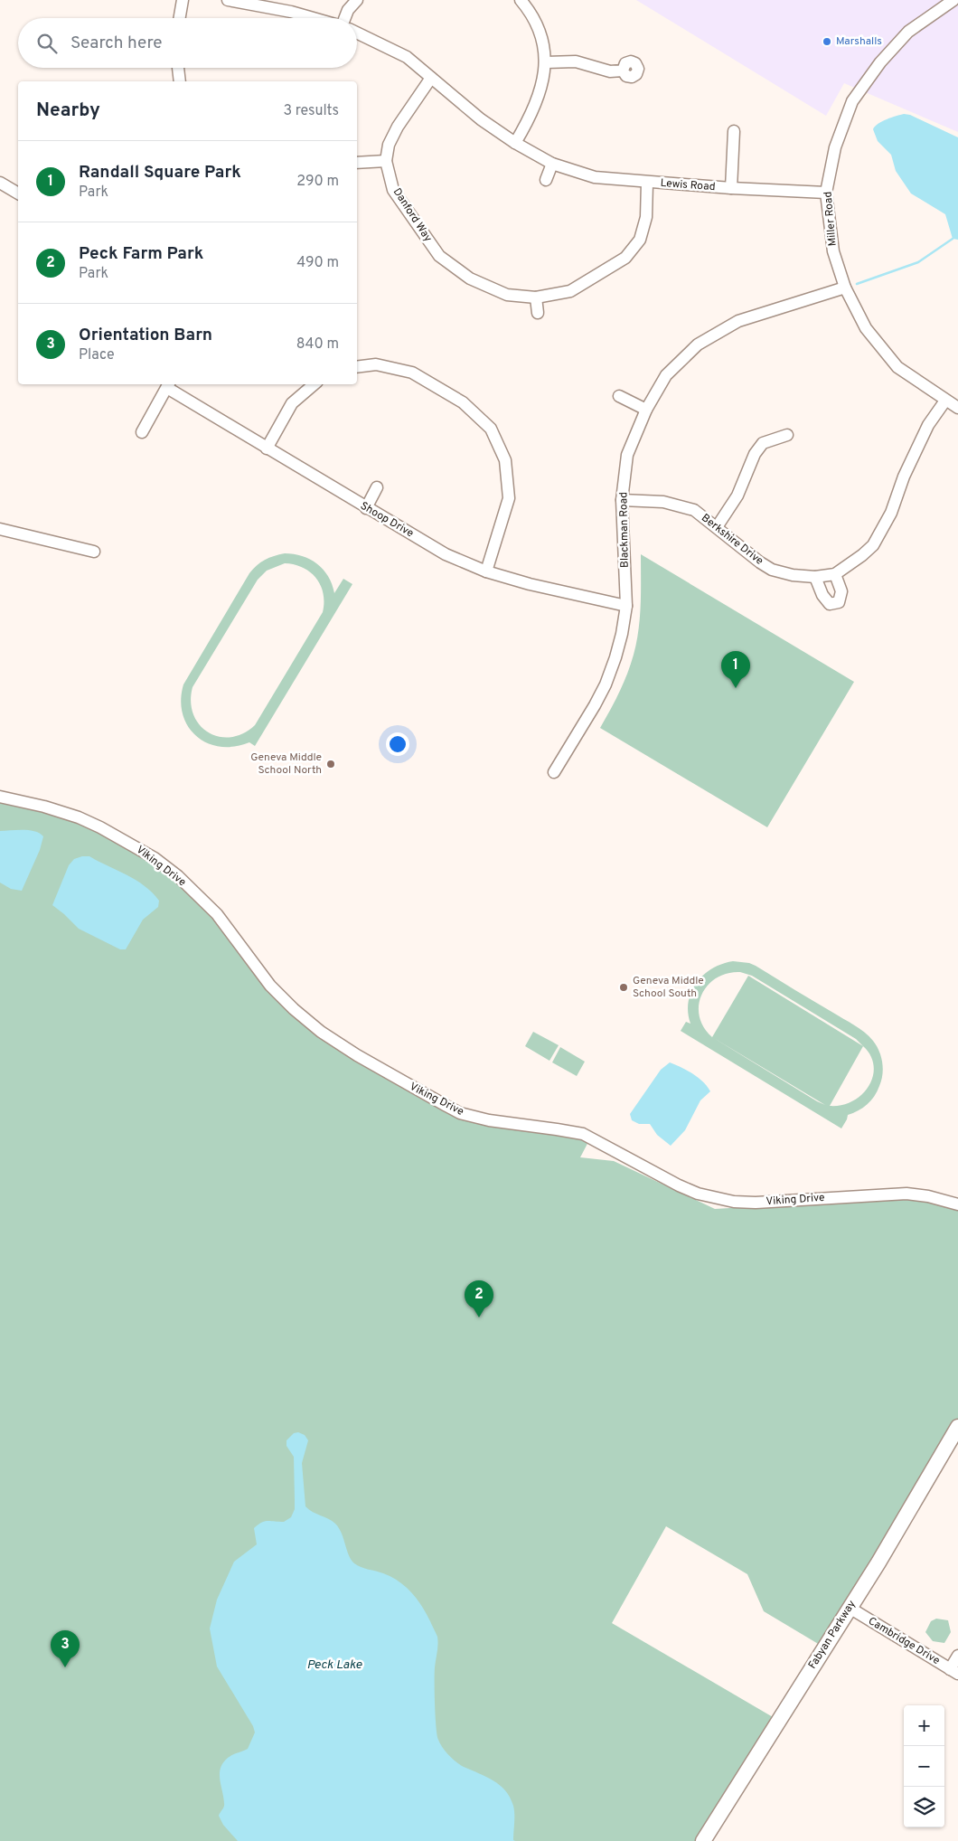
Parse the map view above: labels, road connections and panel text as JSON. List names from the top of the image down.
{
  "streets": {
    "main road": ["Fabyan Parkway"],
    "street": [
      "Lewis Road",
      "Danford Way",
      "Miller Road",
      "Shoop Drive",
      "Blackman Road",
      "Berkshire Drive",
      "Viking Drive",
      "Cambridge Drive"
    ]
  },
  "crossings": [
    ["Lewis Road", "Danford Way"],
    ["Lewis Road", "Miller Road"],
    ["Miller Road", "Blackman Road"],
    ["Miller Road", "Berkshire Drive"],
    ["Shoop Drive", "Blackman Road"],
    ["Blackman Road", "Berkshire Drive"],
    ["Fabyan Parkway", "Cambridge Drive"]
  ],
  "water": ["Peck Lake"],
  "places": ["Marshalls", "Geneva Middle School North", "Geneva Middle School South"],
  "page": {
    "search": "Search here",
    "heading": ["Nearby", "3 results"],
    "list": [
      {
        "mark": "1",
        "name": "Randall Square Park",
        "note": "Park",
        "value": "290 m"
      },
      {
        "mark": "2",
        "name": "Peck Farm Park",
        "note": "Park",
        "value": "490 m"
      },
      {
        "mark": "3",
        "name": "Orientation Barn",
        "note": "Place",
        "value": "840 m"
      }
    ],
    "pins": ["1", "2", "3"],
    "map_buttons": ["+", "−"]
  }
}
